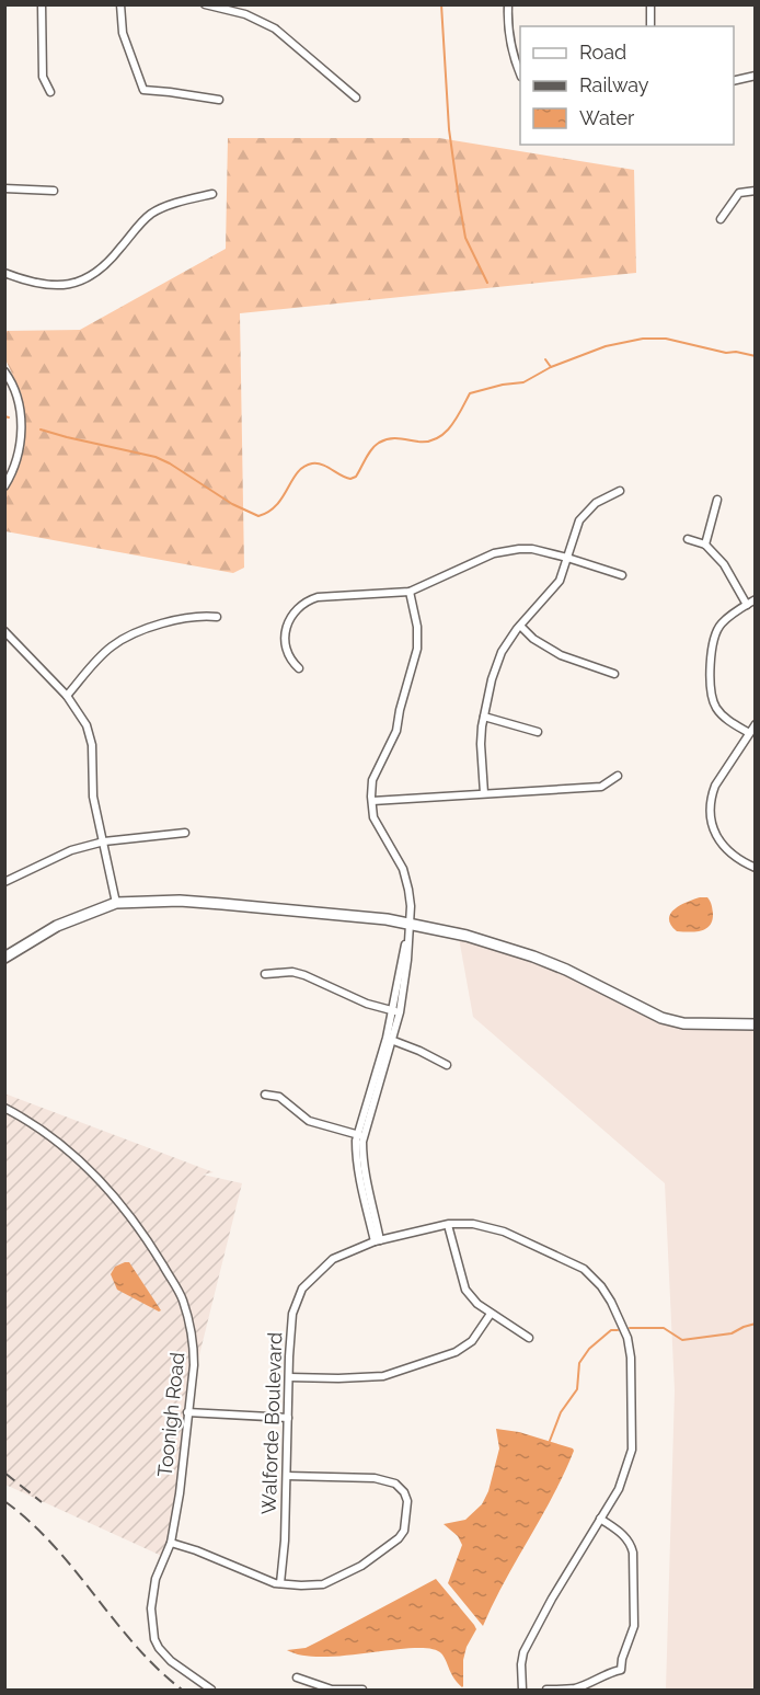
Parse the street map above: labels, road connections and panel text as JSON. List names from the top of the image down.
{
  "streets": {
    "street": ["Toonigh Road", "Walforde Boulevard"]
  },
  "legend": ["Road", "Railway", "Water"]
}
